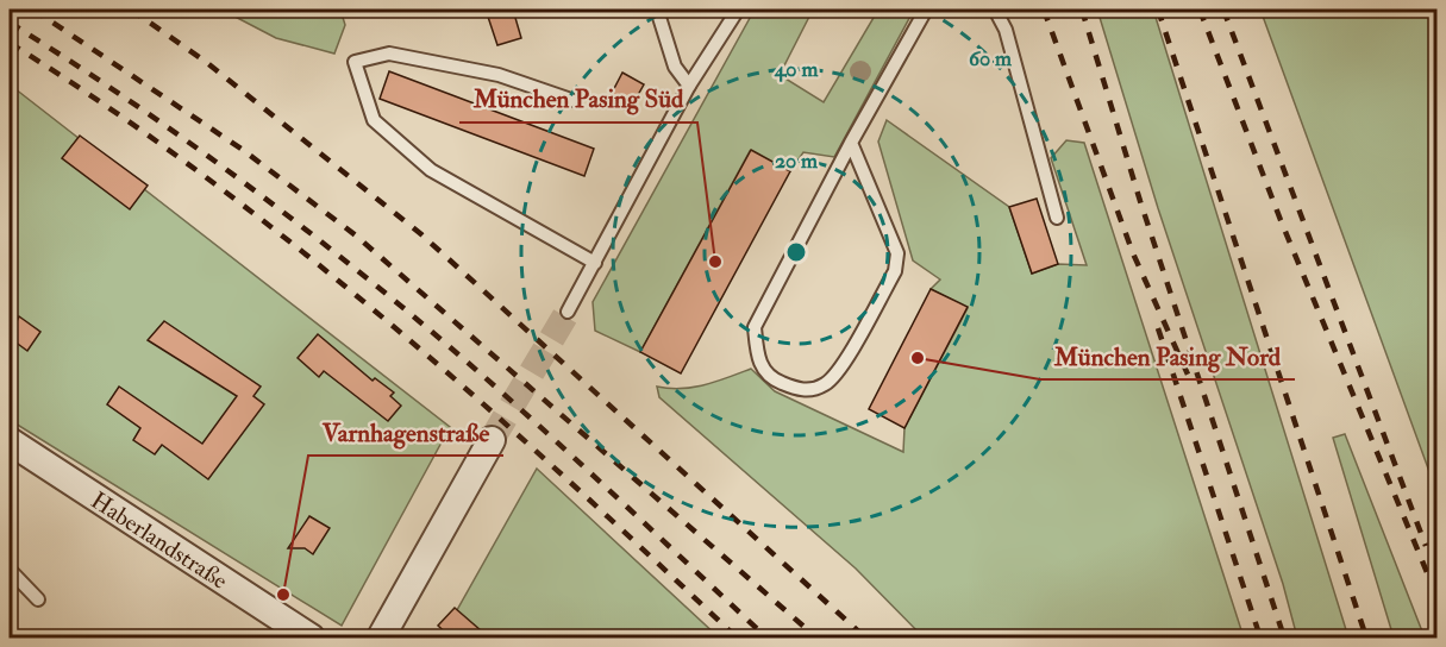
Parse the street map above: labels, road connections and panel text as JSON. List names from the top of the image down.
{
  "streets": {
    "street": ["Haberlandstraße"]
  },
  "places": ["München Pasing Süd", "München Pasing Nord", "Varnhagenstraße"],
  "rings": ["60 m", "40 m", "20 m"]
}
